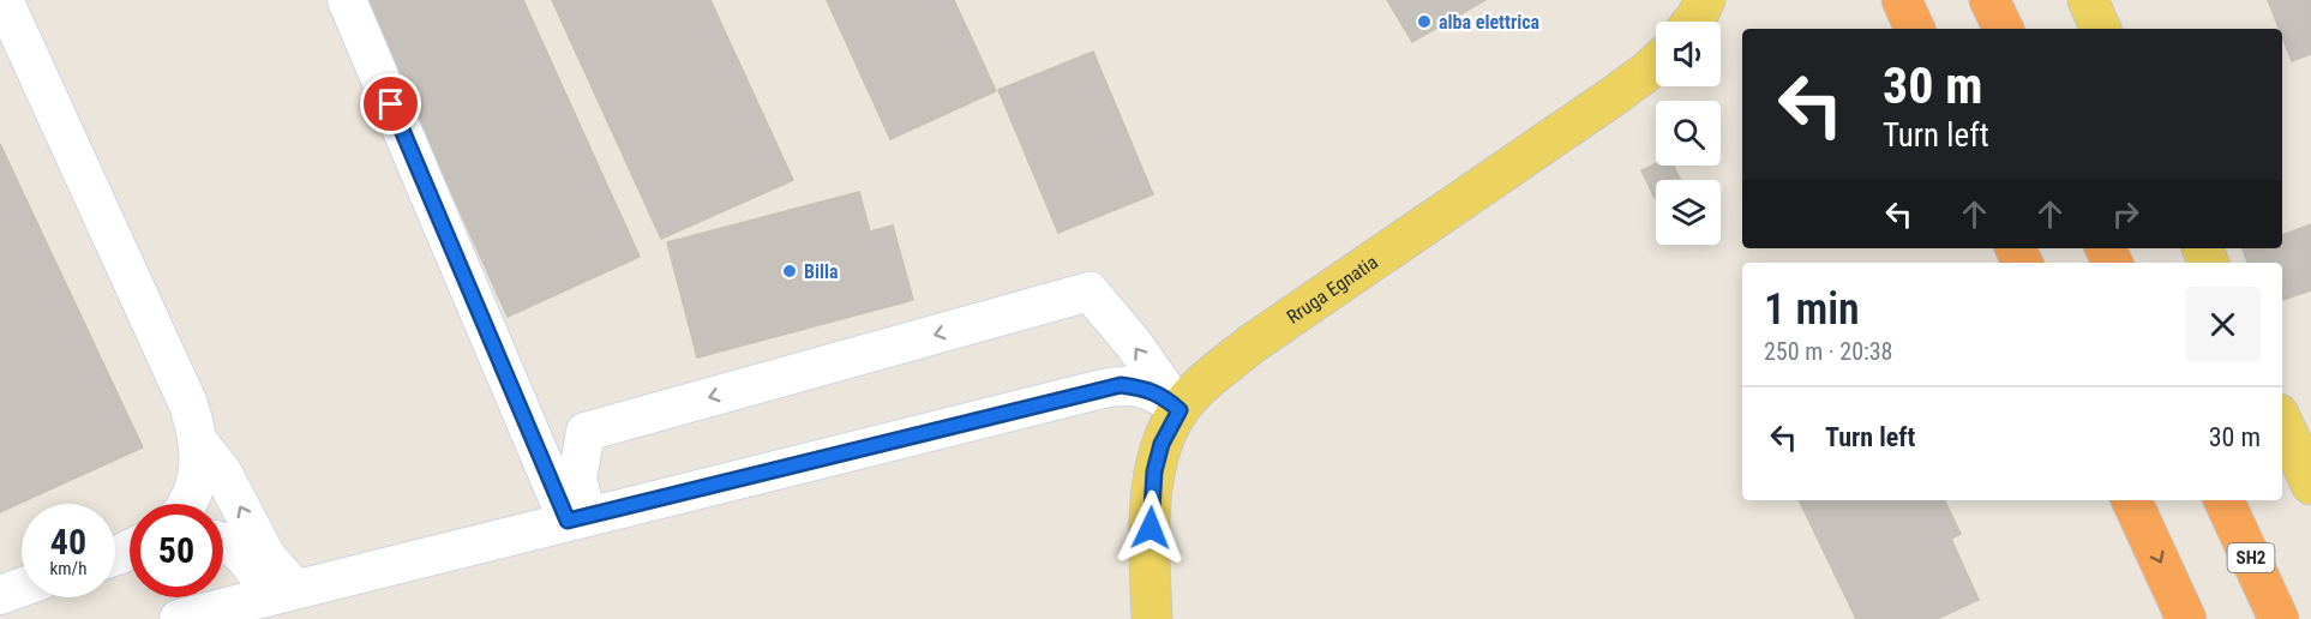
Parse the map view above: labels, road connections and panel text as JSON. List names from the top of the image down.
{
  "streets": {
    "highway": ["SH2"],
    "main road": ["Rruga Egnatia"]
  },
  "places": ["alba elettrica", "Billa"],
  "page": {
    "turn": ["30 m", "Turn left"],
    "heading": ["1 min", "250 m · 20:38"],
    "list": [
      {
        "name": "Turn left",
        "value": "30 m"
      }
    ],
    "speed": "40 km/h",
    "limit": "50"
  }
}
